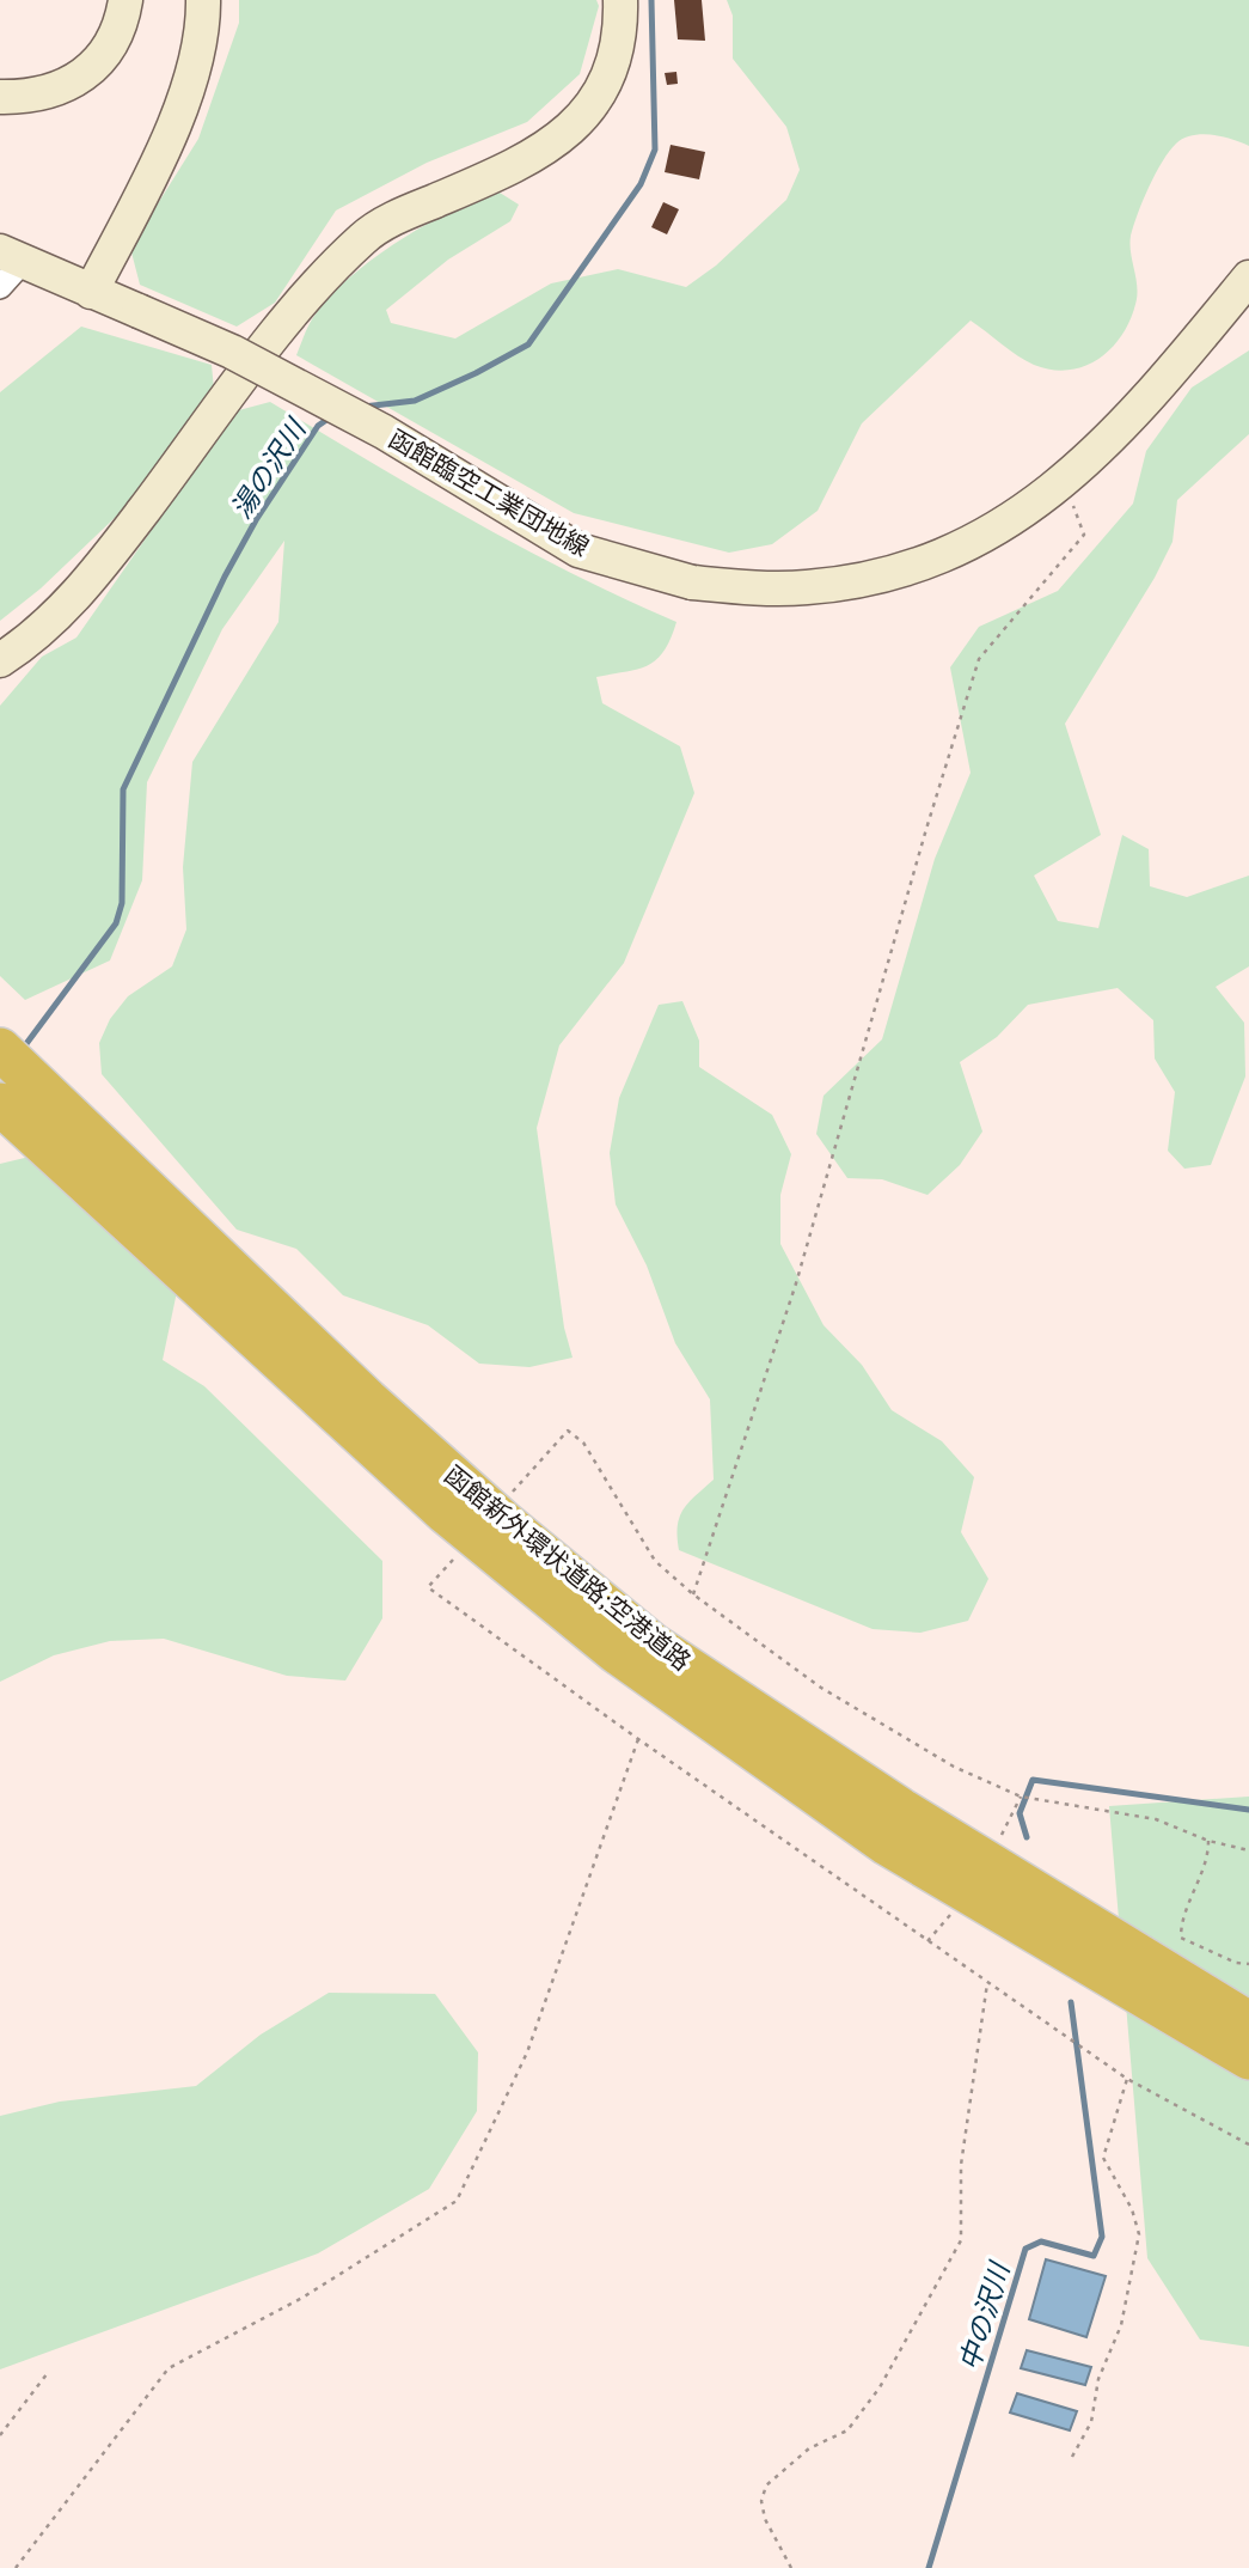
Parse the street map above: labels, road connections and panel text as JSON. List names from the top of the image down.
{
  "streets": {
    "highway": ["函館新外環状道路;空港道路"],
    "street": ["函館臨空工業団地線"]
  },
  "water": ["湯の沢川", "中の沢川"]
}
